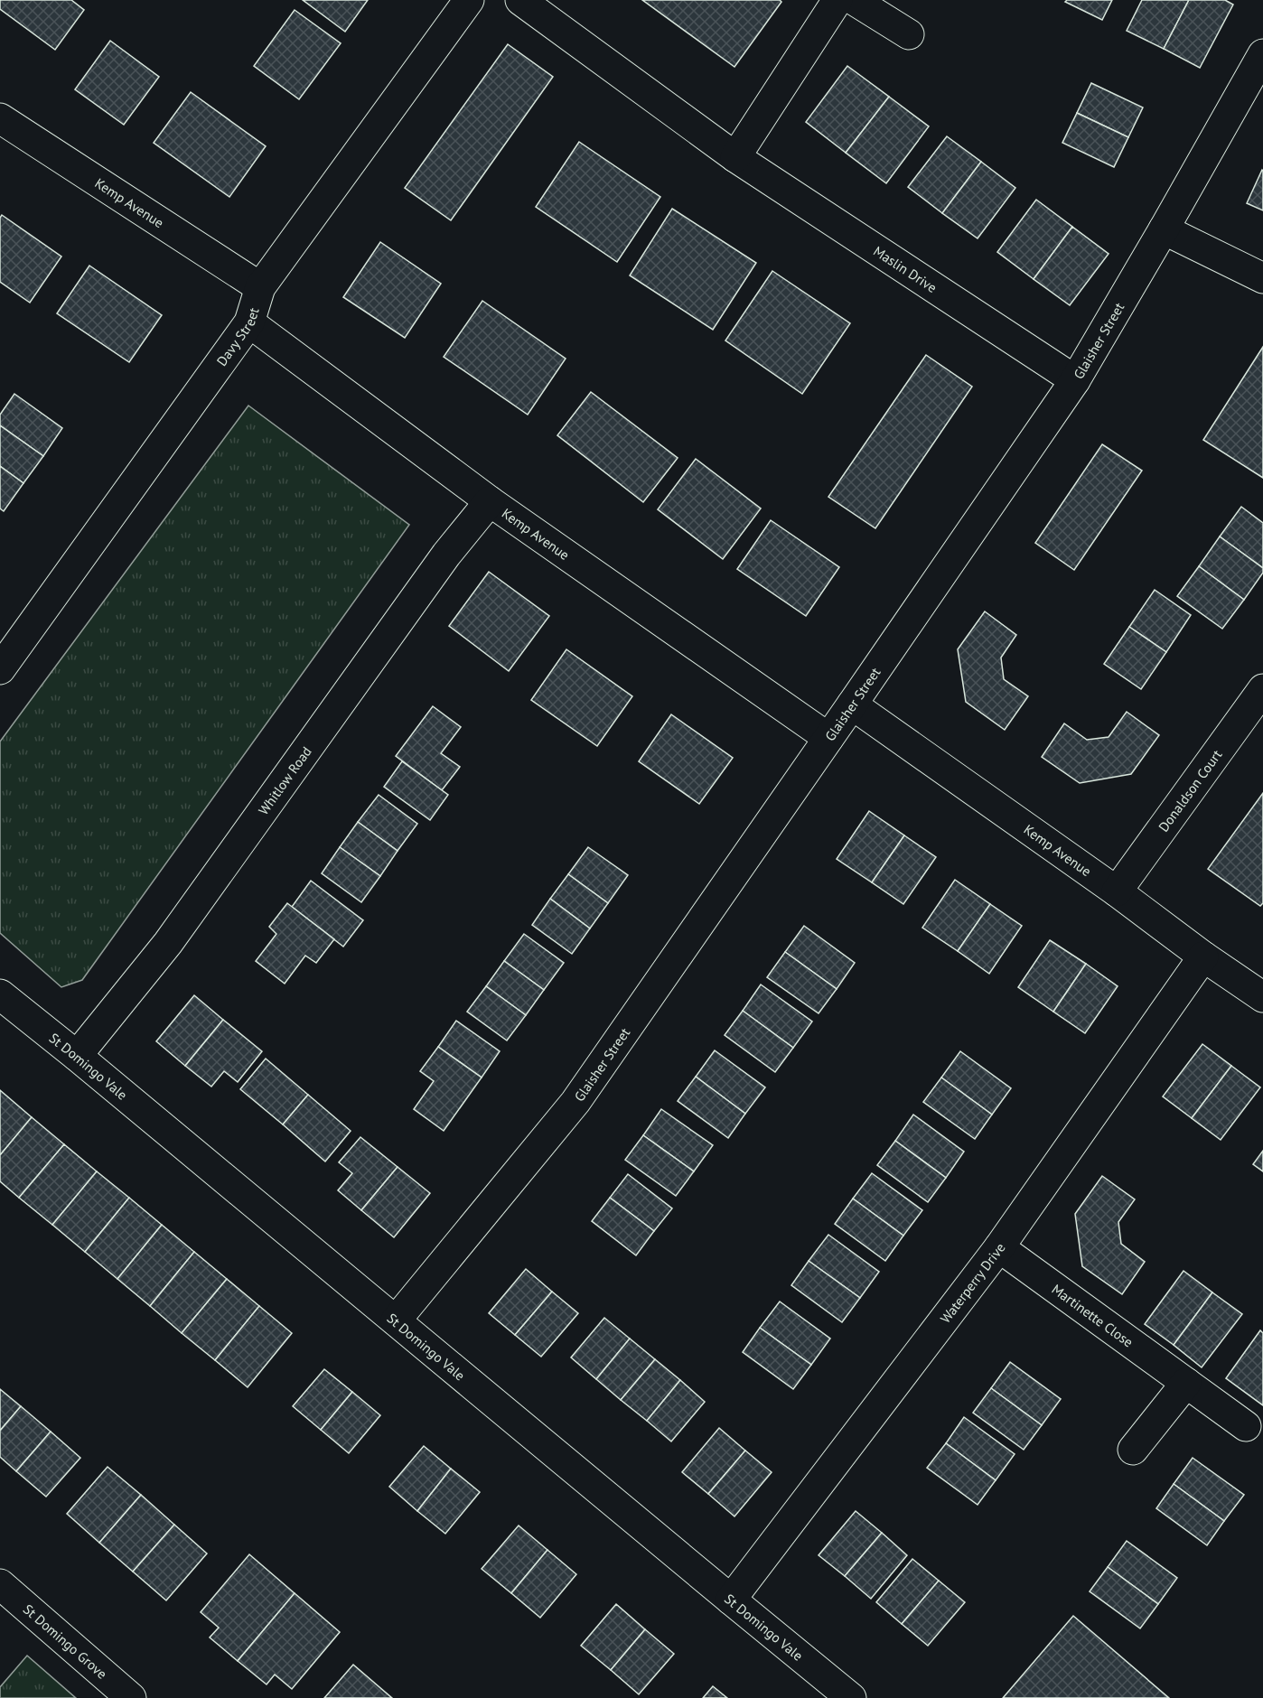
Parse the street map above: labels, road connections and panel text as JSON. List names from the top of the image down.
{
  "streets": {
    "street": [
      "Kemp Avenue",
      "Maslin Drive",
      "Davy Street",
      "Glaisher Street",
      "Whitlow Road",
      "Donaldson Court",
      "St Domingo Vale",
      "Waterperry Drive",
      "Martinette Close",
      "St Domingo Grove"
    ]
  },
  "crossings": [
    ["Kemp Avenue", "Davy Street"],
    ["Kemp Avenue", "Glaisher Street"],
    ["Kemp Avenue", "Whitlow Road"],
    ["Kemp Avenue", "Donaldson Court"],
    ["Kemp Avenue", "Waterperry Drive"],
    ["Maslin Drive", "Glaisher Street"],
    ["Glaisher Street", "St Domingo Vale"],
    ["Whitlow Road", "St Domingo Vale"],
    ["St Domingo Vale", "Waterperry Drive"],
    ["Waterperry Drive", "Martinette Close"]
  ]
}
